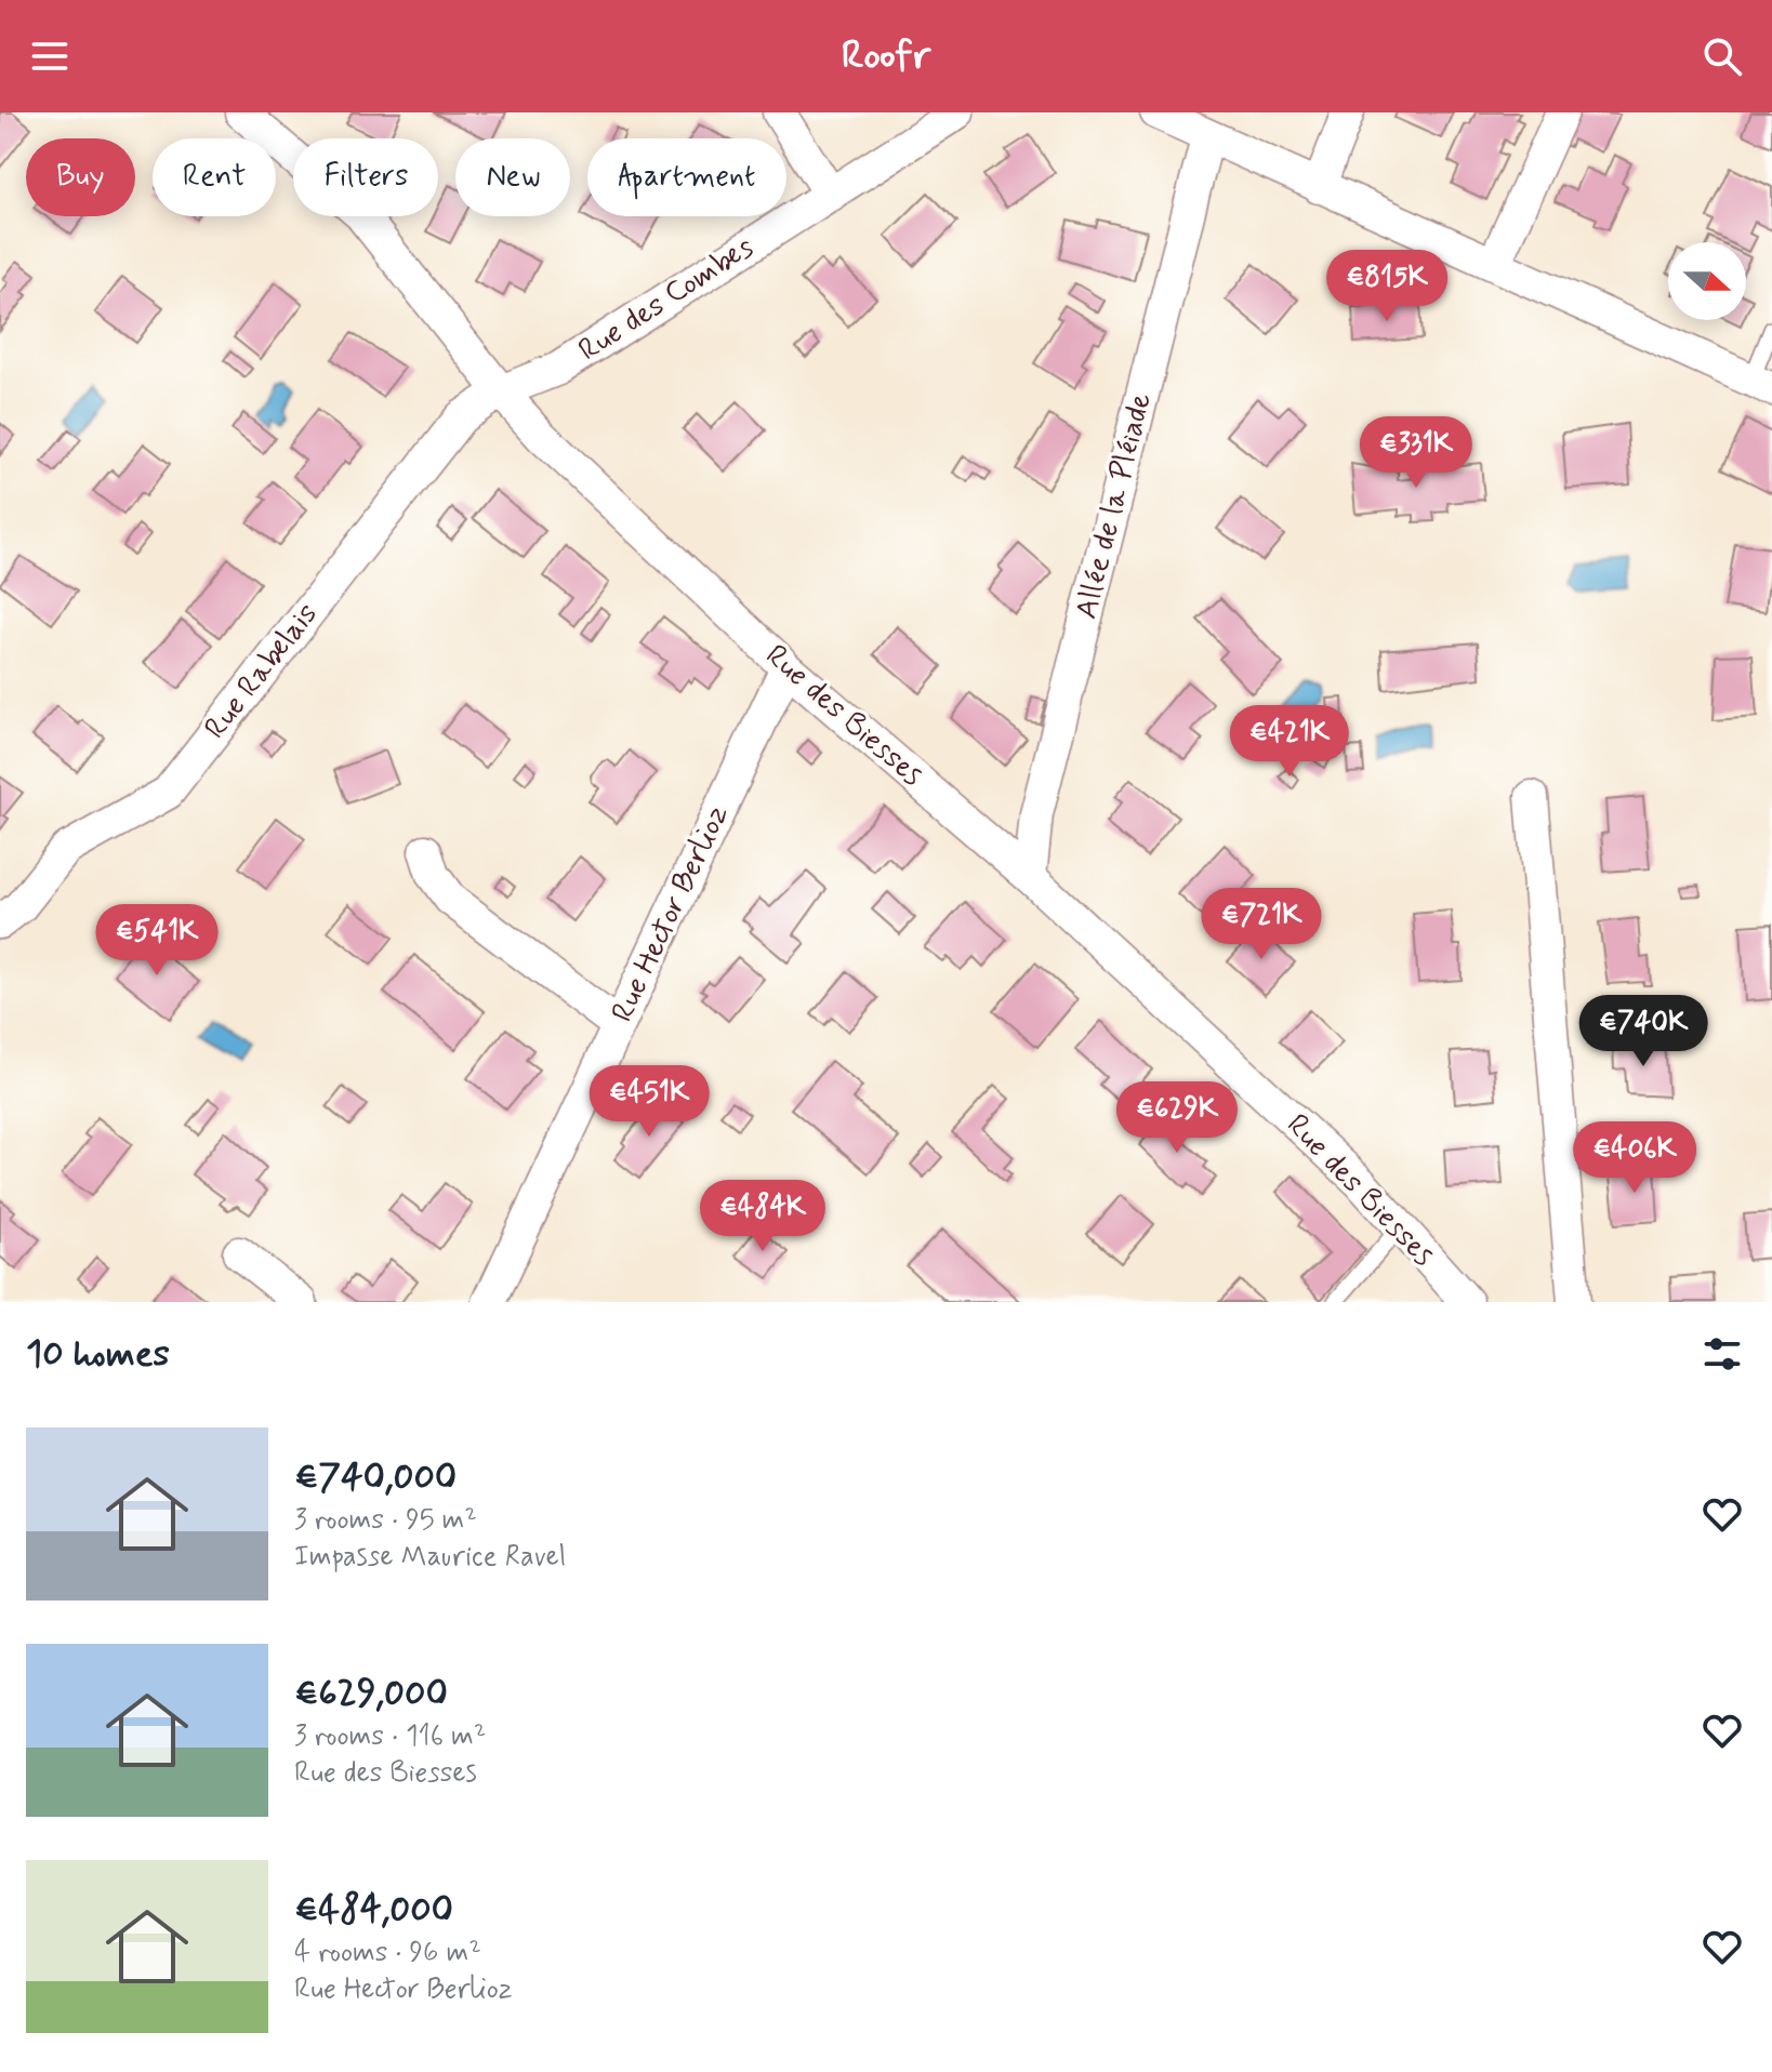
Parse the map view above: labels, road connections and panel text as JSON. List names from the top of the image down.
{
  "streets": {
    "street": [
      "Rue des Combes",
      "Allée de la Pléiade",
      "Rue Rabelais",
      "Rue des Biesses",
      "Rue Hector Berlioz"
    ]
  },
  "crossings": [
    ["Rue des Combes", "Rue Rabelais"],
    ["Rue des Combes", "Rue des Biesses"],
    ["Allée de la Pléiade", "Rue des Biesses"],
    ["Rue Rabelais", "Rue des Biesses"],
    ["Rue des Biesses", "Rue Hector Berlioz"]
  ],
  "north": "right",
  "page": {
    "header": "Roofr",
    "chip": [
      "Buy",
      "Rent",
      "Filters",
      "New",
      "Apartment"
    ],
    "price": [
      "€815K",
      "€331K",
      "€421K",
      "€721K",
      "€541K",
      "€740K",
      "€451K",
      "€629K",
      "€406K",
      "€484K"
    ],
    "heading": "10 homes",
    "list": [
      {
        "name": "€740,000",
        "note": "3 rooms · 95 m² · Impasse Maurice Ravel"
      },
      {
        "name": "€629,000",
        "note": "3 rooms · 116 m² · Rue des Biesses"
      },
      {
        "name": "€484,000",
        "note": "4 rooms · 96 m² · Rue Hector Berlioz"
      }
    ]
  }
}
